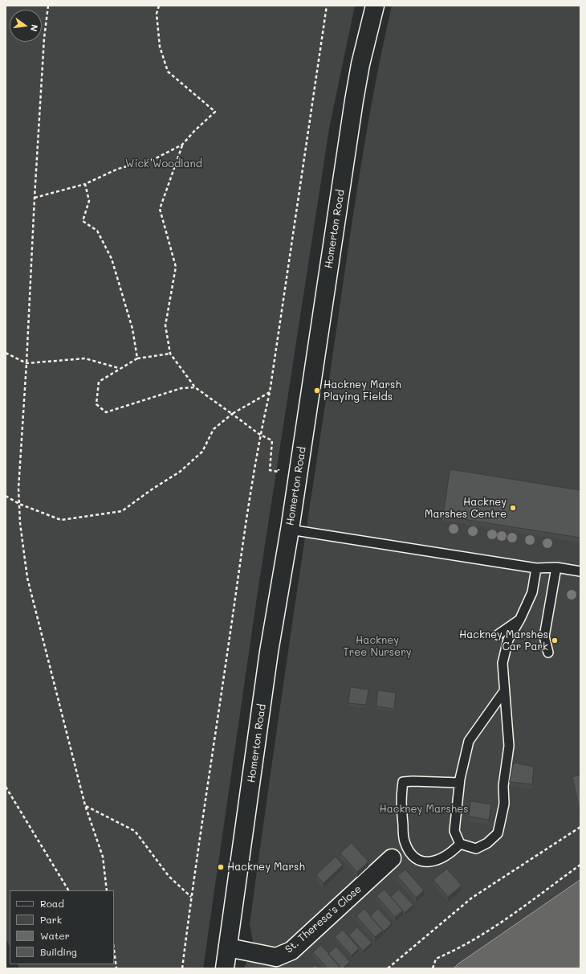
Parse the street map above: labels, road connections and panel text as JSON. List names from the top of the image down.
{
  "streets": {
    "main road": ["Homerton Road", "St. Theresa's Close"]
  },
  "crossings": [
    ["Homerton Road", "St. Theresa's Close"]
  ],
  "parks": ["Wick Woodland", "Hackney Tree Nursery", "Hackney Marshes"],
  "places": [
    "Hackney Marsh Playing Fields",
    "Hackney Marshes Centre",
    "Hackney Marshes Car Park",
    "Hackney Marsh"
  ],
  "legend": [
    "Road",
    "Park",
    "Water",
    "Building"
  ],
  "north": "right"
}
